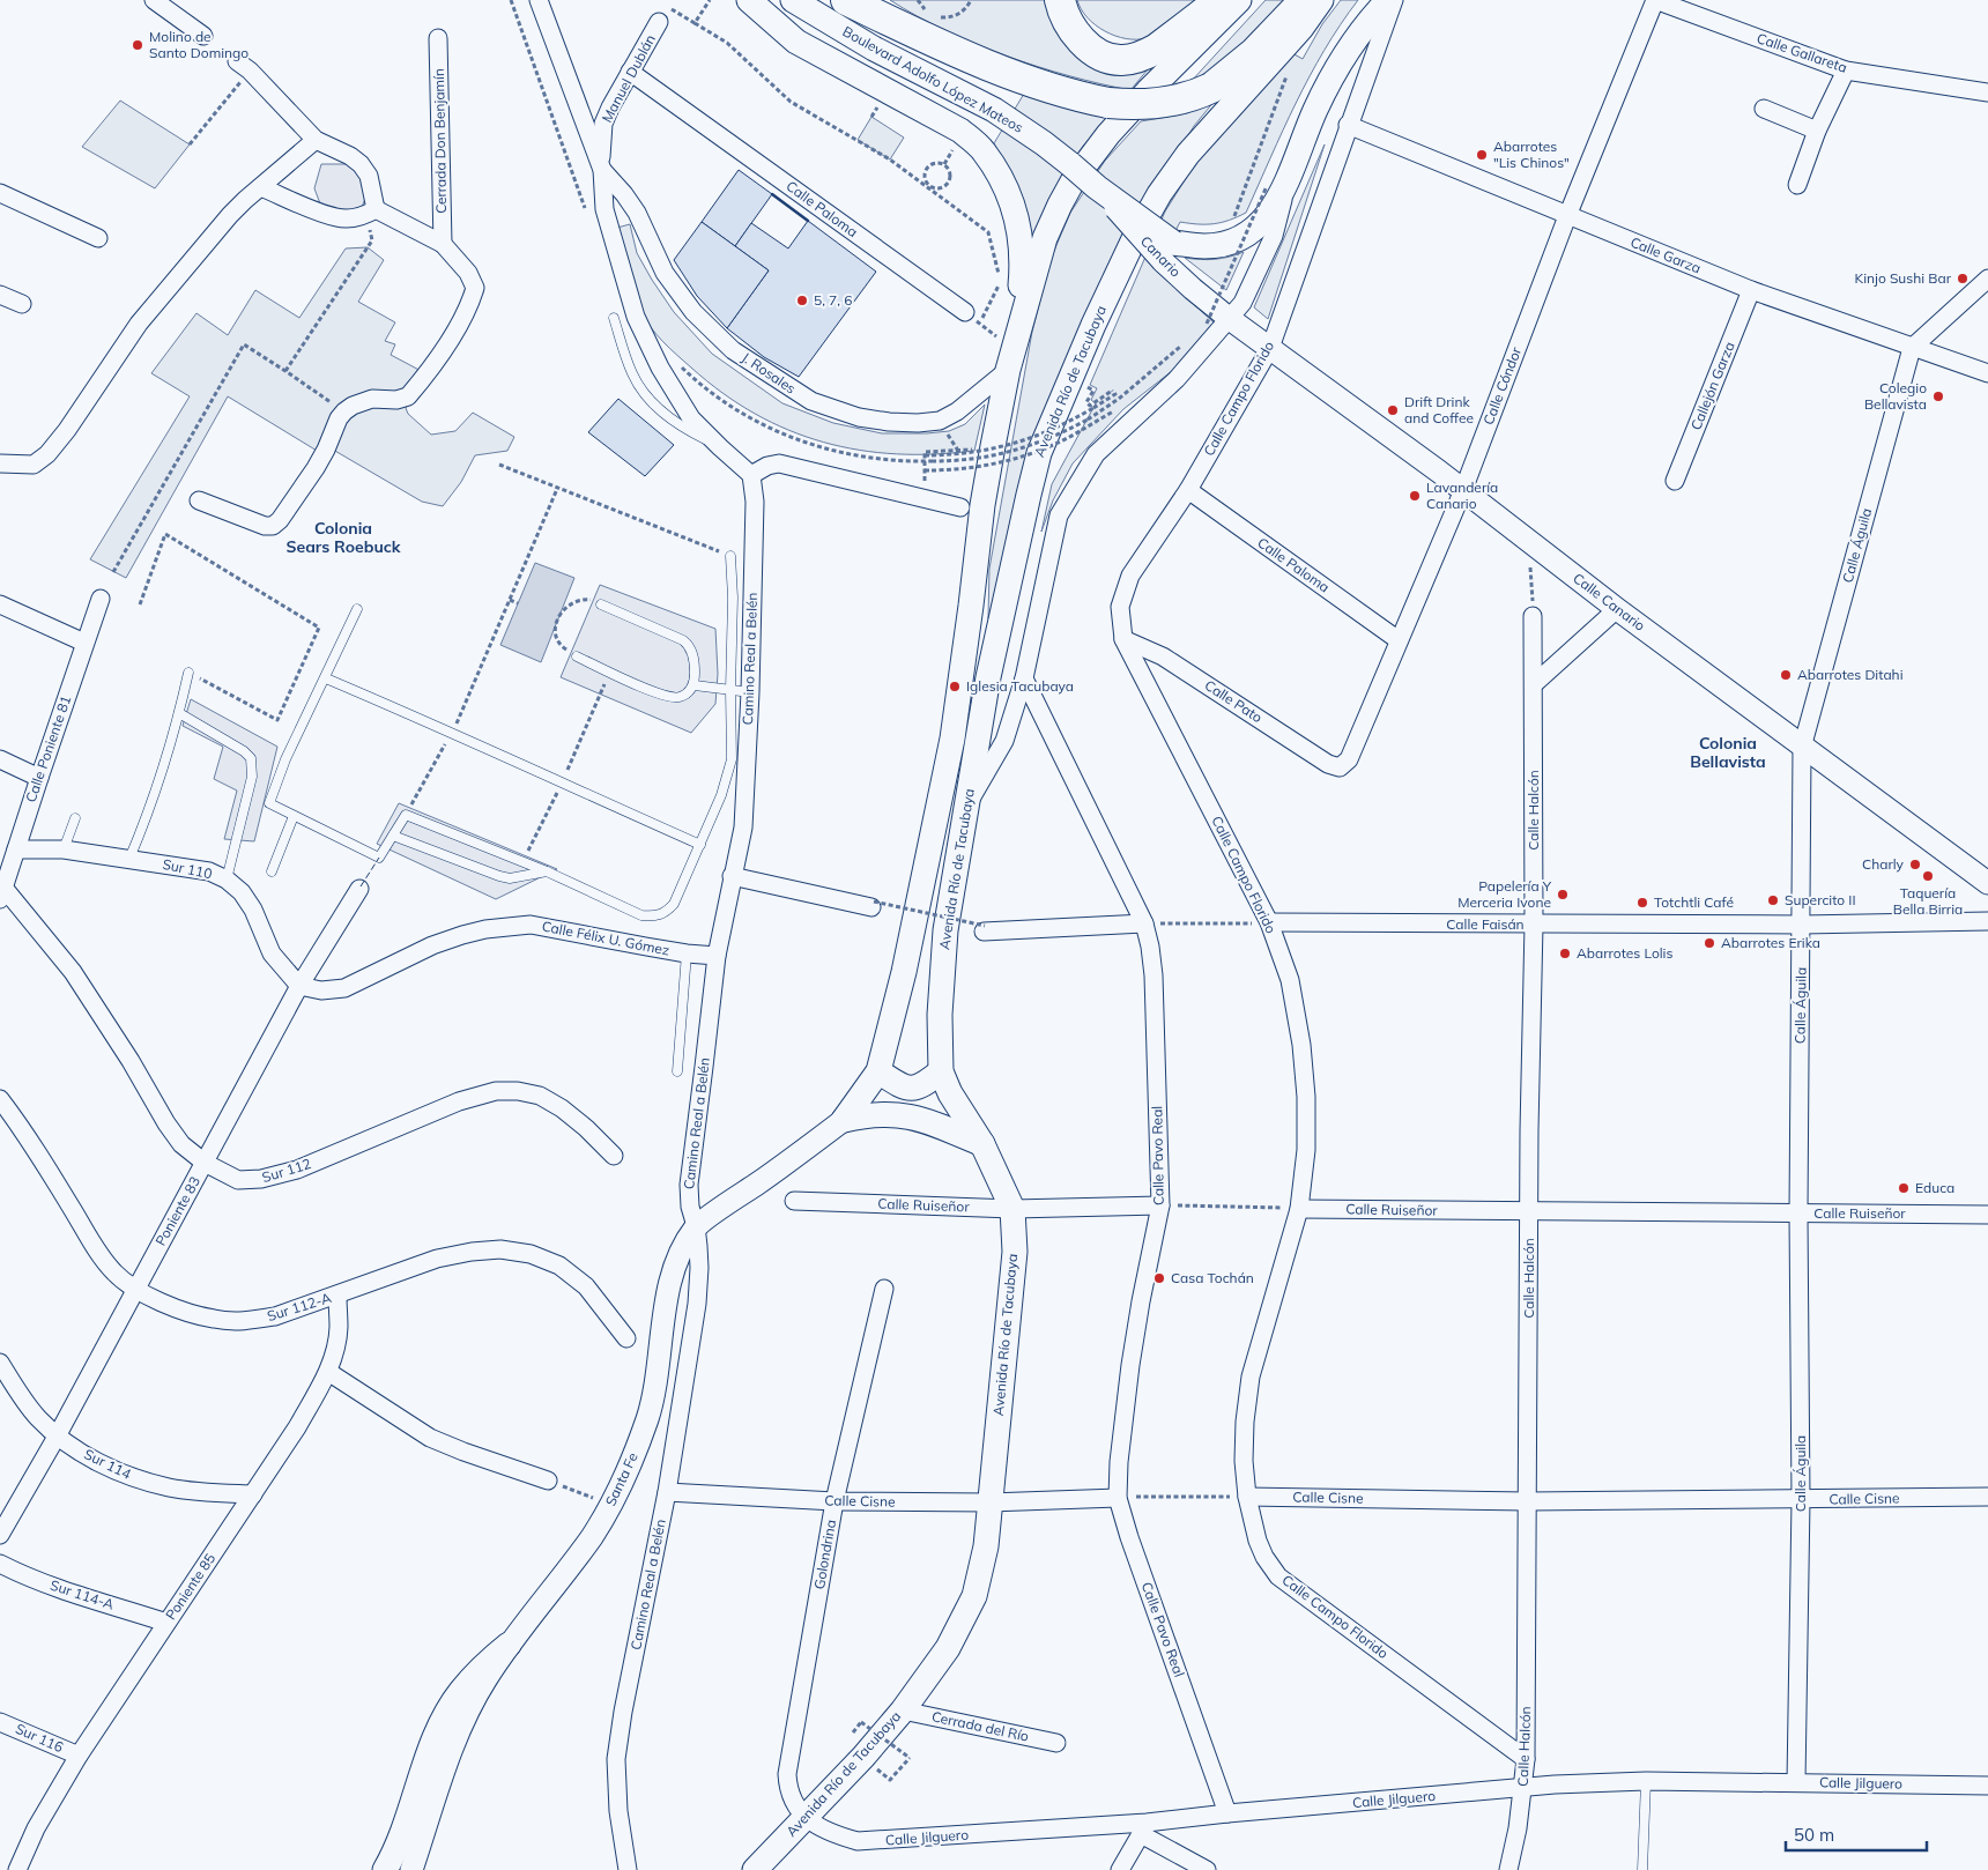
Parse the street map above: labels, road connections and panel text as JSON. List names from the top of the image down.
{
  "streets": {
    "main road": ["Boulevard Adolfo López Mateos", "Avenida Río de Tacubaya"],
    "street": [
      "Calle Gallareta",
      "Manuel Dublán",
      "Cerrada Don Benjamín",
      "Calle Paloma",
      "Calle Garza",
      "Canario",
      "J. Rosales",
      "Calle Cóndor",
      "Callejón Garza",
      "Calle Campo Florido",
      "Calle Águila",
      "Calle Canario",
      "Camino Real a Belén",
      "Calle Pato",
      "Calle Poniente 81",
      "Calle Halcón",
      "Sur 110",
      "Calle Faisán",
      "Calle Félix U. Gómez",
      "Calle Pavo Real",
      "Sur 112",
      "Calle Ruiseñor",
      "Poniente 83",
      "Sur 112-A",
      "Sur 114",
      "Santa Fe",
      "Calle Cisne",
      "Golondrina",
      "Poniente 85",
      "Sur 114-A",
      "Cerrada del Río",
      "Sur 116",
      "Calle Jilguero"
    ]
  },
  "crossings": [
    ["Calle Gallareta", "Calle Cóndor"],
    ["Manuel Dublán", "Calle Paloma"],
    ["Manuel Dublán", "J. Rosales"],
    ["Manuel Dublán", "Camino Real a Belén"],
    ["Boulevard Adolfo López Mateos", "Canario"],
    ["Calle Paloma", "Calle Cóndor"],
    ["Calle Paloma", "Calle Campo Florido"],
    ["Calle Garza", "Calle Cóndor"],
    ["Calle Garza", "Callejón Garza"],
    ["Calle Garza", "Calle Campo Florido"],
    ["Calle Garza", "Calle Águila"],
    ["Canario", "Calle Canario"],
    ["J. Rosales", "Avenida Río de Tacubaya"],
    ["Avenida Río de Tacubaya", "Calle Ruiseñor"],
    ["Avenida Río de Tacubaya", "Santa Fe"],
    ["Avenida Río de Tacubaya", "Calle Cisne"],
    ["Avenida Río de Tacubaya", "Golondrina"],
    ["Avenida Río de Tacubaya", "Cerrada del Río"],
    ["Avenida Río de Tacubaya", "Calle Jilguero"],
    ["Calle Cóndor", "Calle Canario"],
    ["Calle Cóndor", "Calle Pato"],
    ["Calle Campo Florido", "Calle Canario"],
    ["Calle Campo Florido", "Calle Pato"],
    ["Calle Campo Florido", "Calle Halcón"],
    ["Calle Campo Florido", "Calle Faisán"],
    ["Calle Campo Florido", "Calle Ruiseñor"],
    ["Calle Campo Florido", "Calle Cisne"],
    ["Calle Águila", "Calle Canario"],
    ["Calle Águila", "Calle Faisán"],
    ["Calle Águila", "Calle Ruiseñor"],
    ["Calle Águila", "Calle Cisne"],
    ["Calle Águila", "Calle Jilguero"],
    ["Camino Real a Belén", "Calle Félix U. Gómez"],
    ["Camino Real a Belén", "Santa Fe"],
    ["Camino Real a Belén", "Calle Cisne"],
    ["Calle Poniente 81", "Sur 110"],
    ["Calle Poniente 81", "Sur 112"],
    ["Calle Halcón", "Calle Faisán"],
    ["Calle Halcón", "Calle Ruiseñor"],
    ["Calle Halcón", "Calle Cisne"],
    ["Calle Halcón", "Calle Jilguero"],
    ["Sur 110", "Calle Félix U. Gómez"],
    ["Sur 110", "Poniente 83"],
    ["Calle Félix U. Gómez", "Poniente 83"],
    ["Calle Pavo Real", "Calle Ruiseñor"],
    ["Calle Pavo Real", "Calle Cisne"],
    ["Calle Pavo Real", "Calle Jilguero"],
    ["Sur 112", "Poniente 83"],
    ["Poniente 83", "Sur 112-A"],
    ["Poniente 83", "Sur 114"],
    ["Sur 112-A", "Poniente 85"],
    ["Sur 114", "Poniente 85"],
    ["Calle Cisne", "Golondrina"],
    ["Golondrina", "Calle Jilguero"],
    ["Poniente 85", "Sur 114-A"],
    ["Poniente 85", "Sur 116"]
  ],
  "districts": ["Colonia Sears Roebuck", "Colonia Bellavista"],
  "places": [
    "Molino de Santo Domingo",
    "Abarrotes \"Lis Chinos\"",
    "Kinjo Sushi Bar",
    "5, 7, 6",
    "Colegio Bellavista",
    "Drift Drink and Coffee",
    "Lavandería Canario",
    "Abarrotes Ditahi",
    "Iglesia Tacubaya",
    "Charly",
    "Taquería Bella Birria",
    "Papelería Y Merceria Ivone",
    "Supercito II",
    "Totchtli Café",
    "Abarrotes Erika",
    "Abarrotes Lolis",
    "Educa",
    "Casa Tochán"
  ],
  "scale_bar": "50 m"
}
